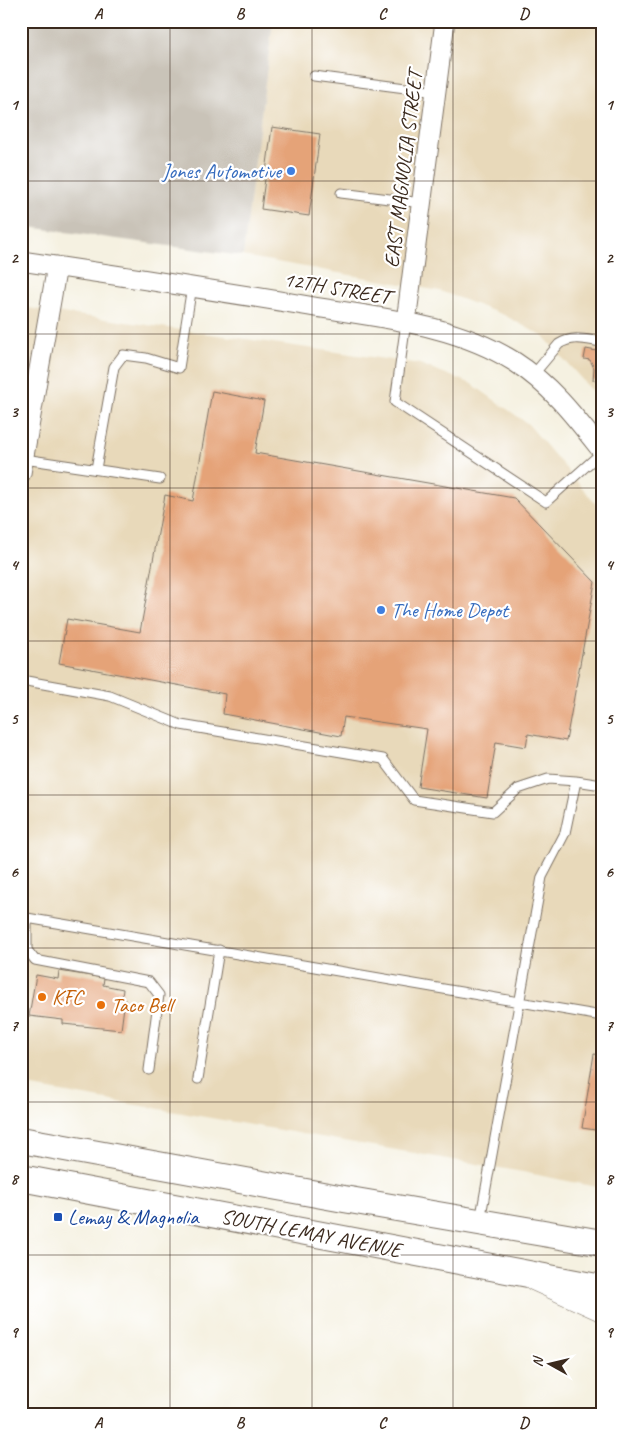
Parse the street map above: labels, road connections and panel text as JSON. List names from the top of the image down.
{
  "streets": {
    "main road": ["SOUTH LEMAY AVENUE"],
    "street": ["EAST MAGNOLIA STREET", "12TH STREET"]
  },
  "crossings": [
    ["EAST MAGNOLIA STREET", "12TH STREET"]
  ],
  "places": {
    "other": [
      "Jones Automotive",
      "The Home Depot",
      "KFC",
      "Taco Bell"
    ],
    "transit": ["Lemay & Magnolia"]
  },
  "north": "left",
  "grid": {
    "columns": [
      "A",
      "B",
      "C",
      "D"
    ],
    "rows": [
      "1",
      "2",
      "3",
      "4",
      "5",
      "6",
      "7",
      "8",
      "9"
    ]
  }
}
